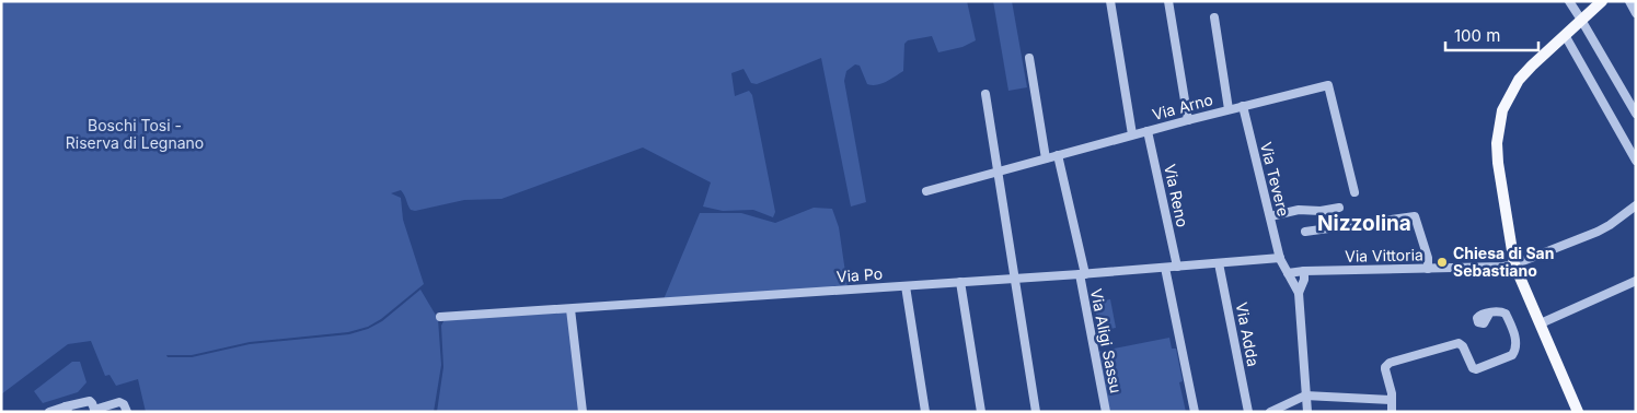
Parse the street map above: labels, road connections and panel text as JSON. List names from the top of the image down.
{
  "streets": {
    "street": [
      "Via Arno",
      "Via Tevere",
      "Via Reno",
      "Via Vittoria",
      "Via Po",
      "Via Adda",
      "Via Aligi Sassu"
    ]
  },
  "crossings": [
    ["Via Arno", "Via Tevere"],
    ["Via Arno", "Via Reno"],
    ["Via Arno", "Via Aligi Sassu"],
    ["Via Tevere", "Via Vittoria"],
    ["Via Tevere", "Via Po"],
    ["Via Reno", "Via Po"],
    ["Via Po", "Via Adda"],
    ["Via Po", "Via Aligi Sassu"]
  ],
  "districts": ["Nizzolina"],
  "parks": ["Boschi Tosi - Riserva di Legnano"],
  "places": ["Chiesa di San Sebastiano"],
  "scale_bar": "100 m"
}
